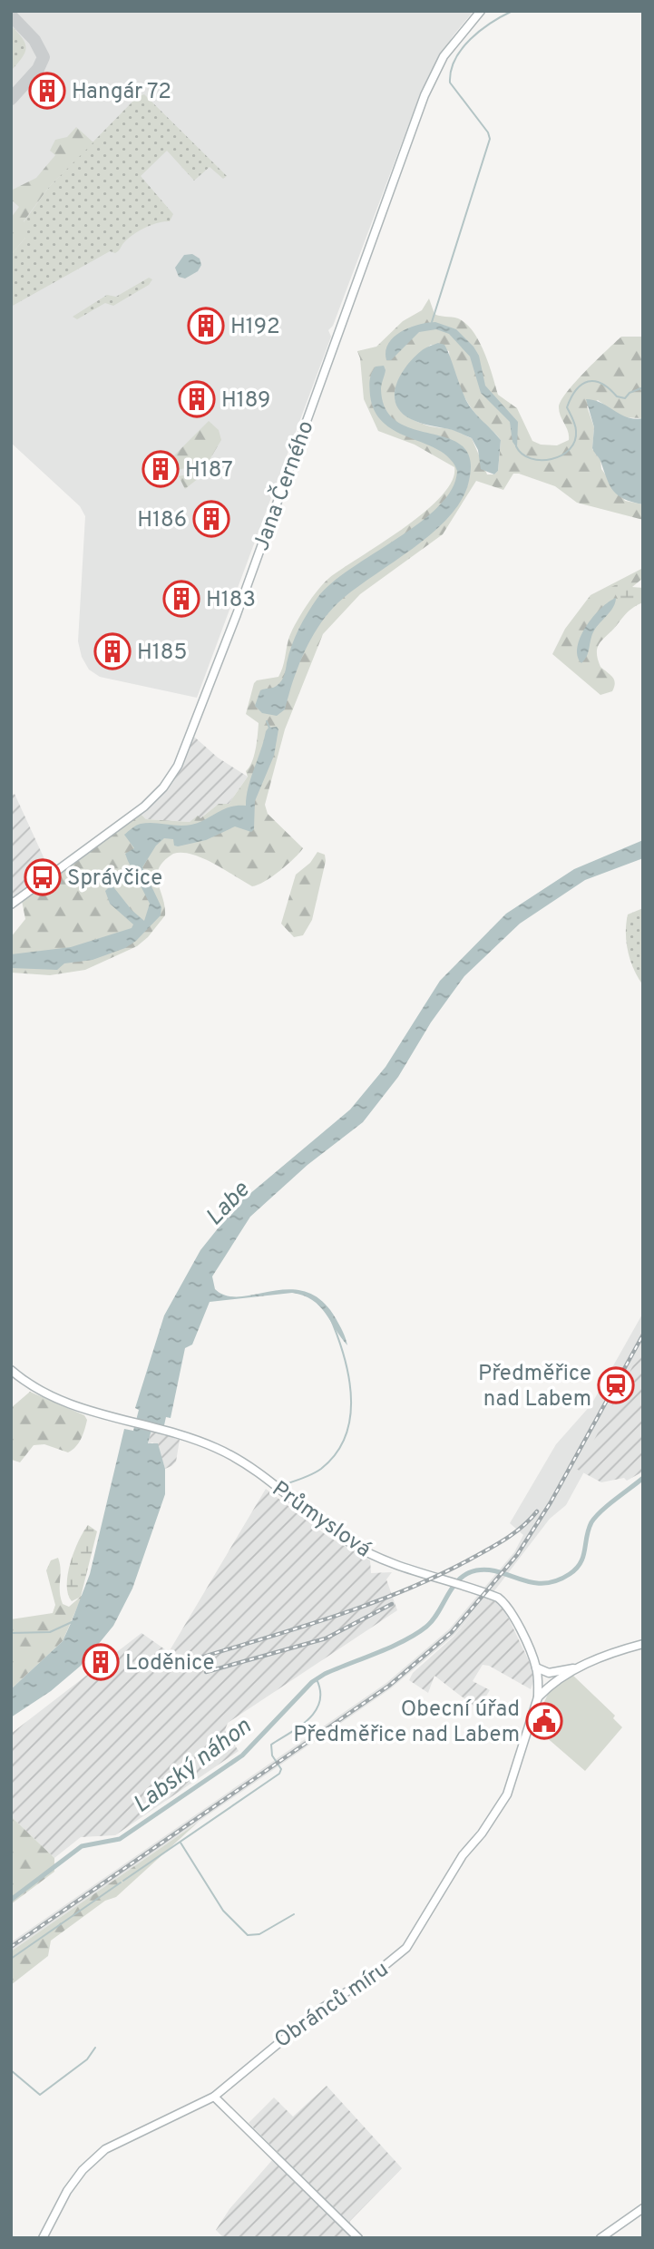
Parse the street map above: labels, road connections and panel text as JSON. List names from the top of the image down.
{
  "streets": {
    "street": ["Jana Černého", "Průmyslová", "Obránců míru"]
  },
  "crossings": [
    ["Průmyslová", "Obránců míru"]
  ],
  "water": ["Labe", "Labský náhon"],
  "places": {
    "building": [
      "Hangár 72",
      "H192",
      "H189",
      "H187",
      "H186",
      "H183",
      "H185",
      "Loděnice"
    ],
    "bus stop": ["Správčice"],
    "station": ["Předměřice nad Labem"],
    "public building": ["Obecní úřad Předměřice nad Labem"]
  }
}
